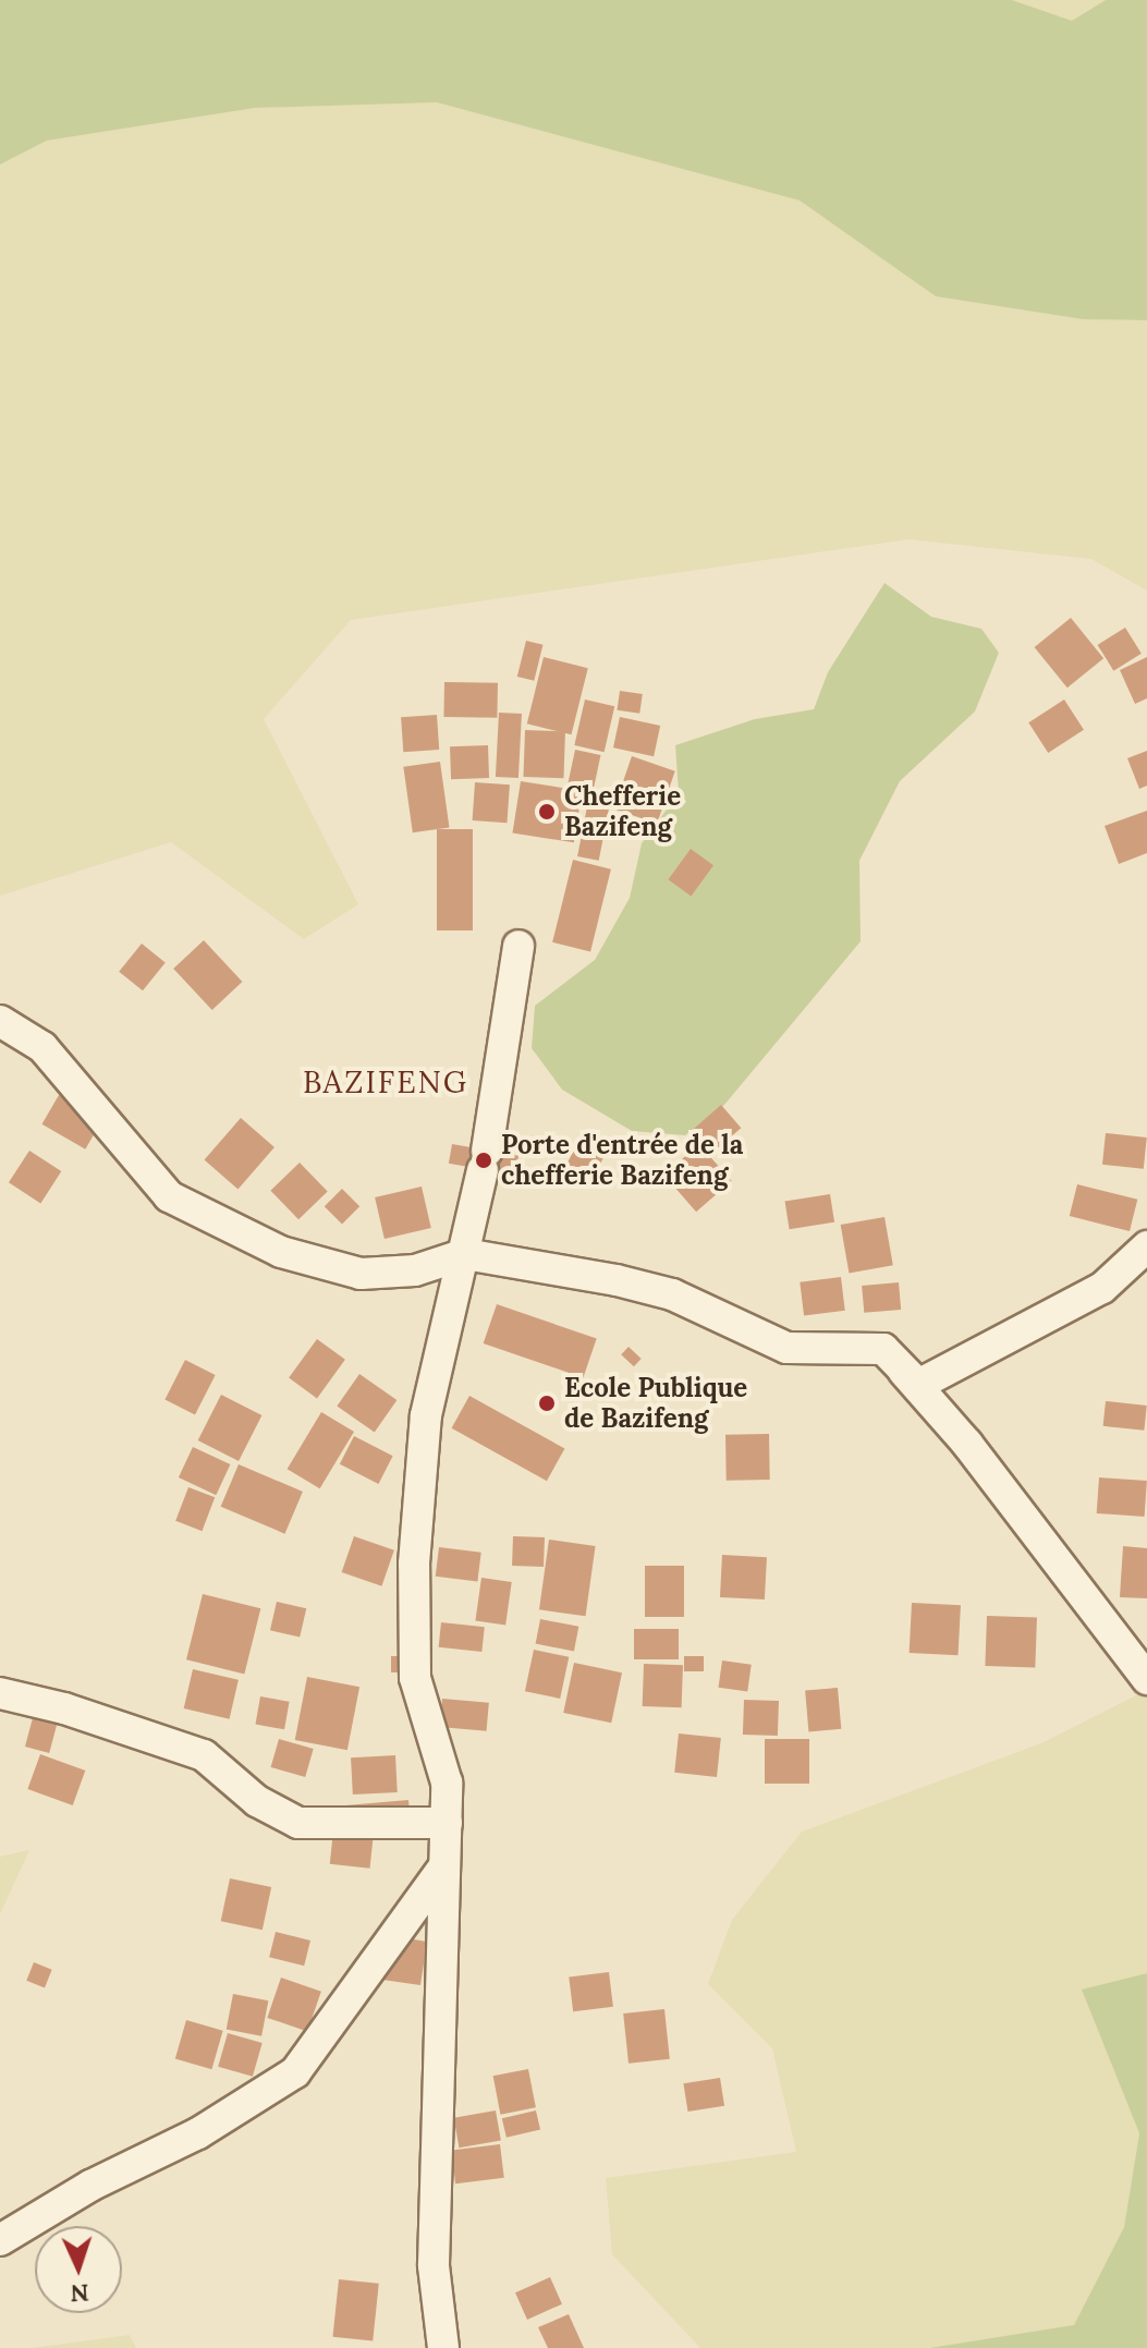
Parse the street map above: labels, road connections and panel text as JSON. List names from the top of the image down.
{
  "districts": ["BAZIFENG"],
  "places": ["Chefferie Bazifeng", "Porte d'entrée de la chefferie Bazifeng", "Ecole Publique de Bazifeng"],
  "north": "bottom"
}
